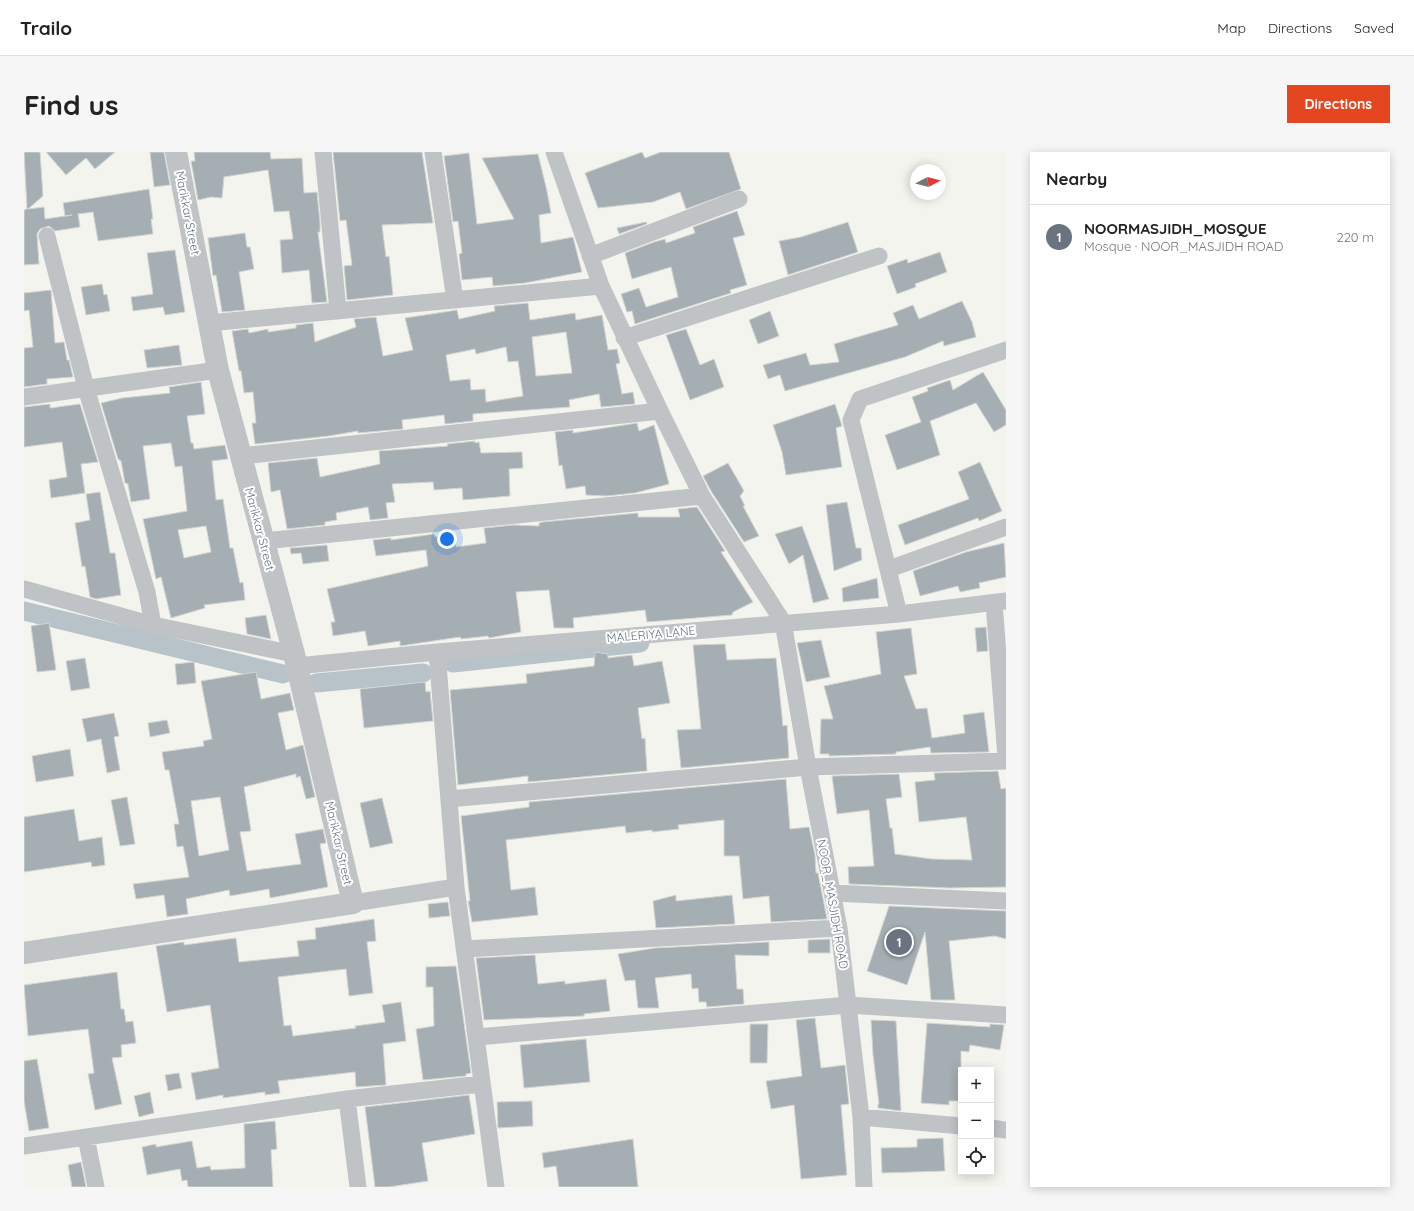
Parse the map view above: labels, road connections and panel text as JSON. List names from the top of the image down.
{
  "streets": {
    "street": ["Marikkar Street", "MALERIYA LANE", "NOOR_MASJIDH ROAD"]
  },
  "crossings": [
    ["Marikkar Street", "MALERIYA LANE"],
    ["MALERIYA LANE", "NOOR_MASJIDH ROAD"]
  ],
  "north": "right",
  "page": {
    "header": "Trailo",
    "nav": ["Map", "Directions", "Saved"],
    "buttons": "Directions",
    "title": "Find us",
    "heading": "Nearby",
    "list": [
      {
        "mark": "1",
        "name": "NOORMASJIDH_MOSQUE",
        "note": "Mosque · NOOR_MASJIDH ROAD",
        "value": "220 m"
      }
    ],
    "pins": "1",
    "map_buttons": ["+", "−"]
  }
}
